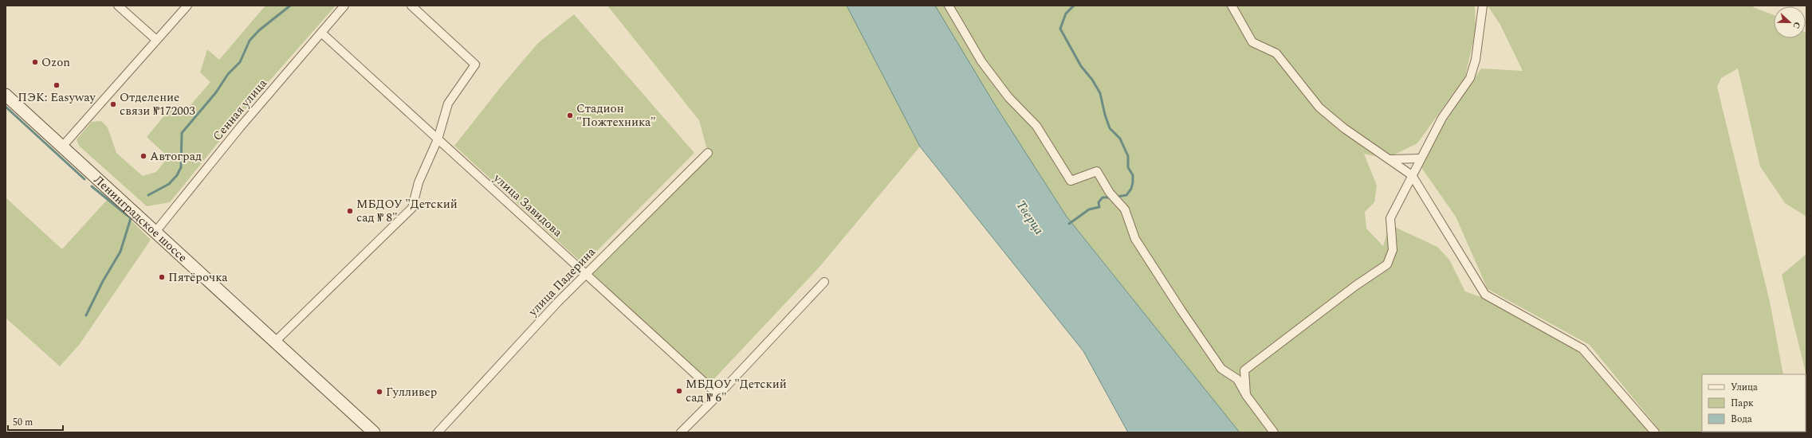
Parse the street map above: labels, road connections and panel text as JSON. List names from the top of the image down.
{
  "streets": {
    "main road": ["Ленинградское шоссе"],
    "street": ["Сенная улица", "улица Завидова", "улица Падерина"]
  },
  "crossings": [
    ["Сенная улица", "улица Завидова"],
    ["Сенная улица", "Ленинградское шоссе"],
    ["улица Завидова", "улица Падерина"]
  ],
  "water": ["Тверца"],
  "places": [
    "Ozon",
    "ПЭК: Easyway",
    "Отделение связи №172003",
    "Стадион \"Пожтехника\"",
    "Автоград",
    "МБДОУ \"Детский сад № 8\"",
    "Пятёрочка",
    "МБДОУ \"Детский сад № 6\"",
    "Гулливер"
  ],
  "legend": ["Улица", "Парк", "Вода"],
  "scale_bar": "50 m",
  "north": "right"
}
